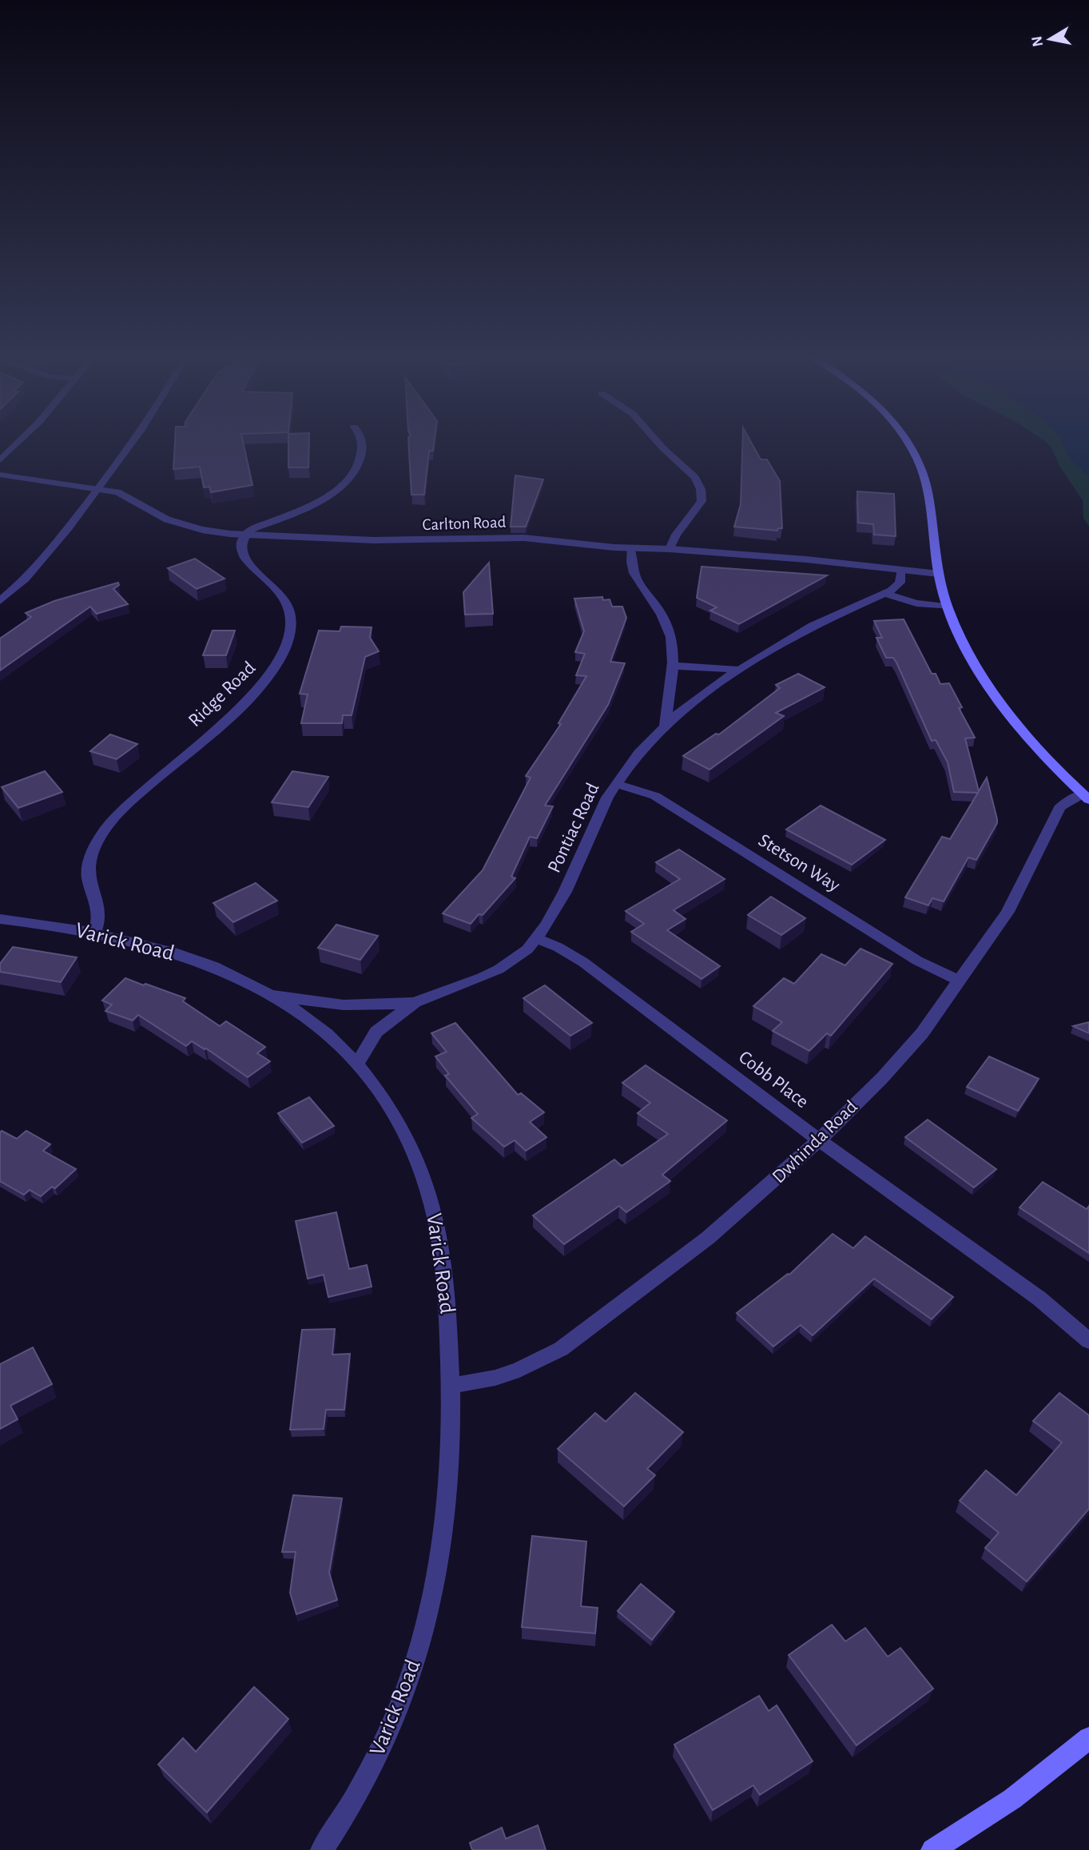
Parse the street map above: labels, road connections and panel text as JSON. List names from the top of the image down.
{
  "streets": {
    "street": [
      "Carlton Road",
      "Ridge Road",
      "Pontiac Road",
      "Stetson Way",
      "Varick Road",
      "Cobb Place",
      "Dwhinda Road"
    ]
  },
  "crossings": [
    ["Carlton Road", "Ridge Road"],
    ["Carlton Road", "Pontiac Road"],
    ["Ridge Road", "Varick Road"],
    ["Pontiac Road", "Stetson Way"],
    ["Pontiac Road", "Varick Road"],
    ["Pontiac Road", "Cobb Place"],
    ["Stetson Way", "Dwhinda Road"],
    ["Varick Road", "Dwhinda Road"],
    ["Cobb Place", "Dwhinda Road"]
  ],
  "north": "left"
}
